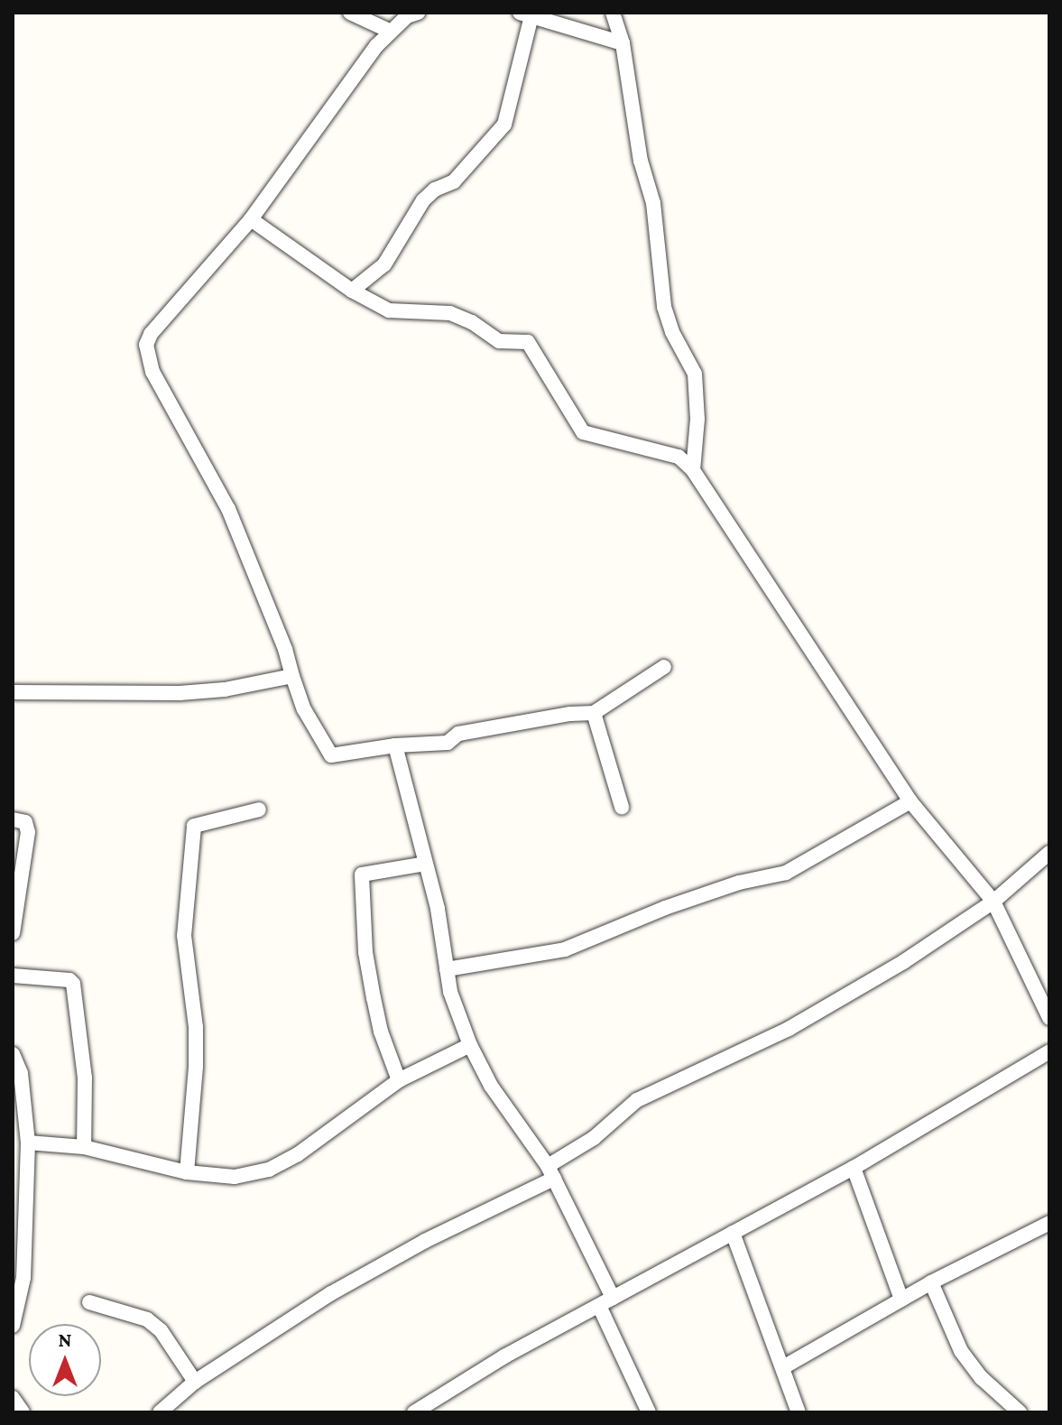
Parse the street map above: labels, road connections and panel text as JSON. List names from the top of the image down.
{
  "north": "top"
}
